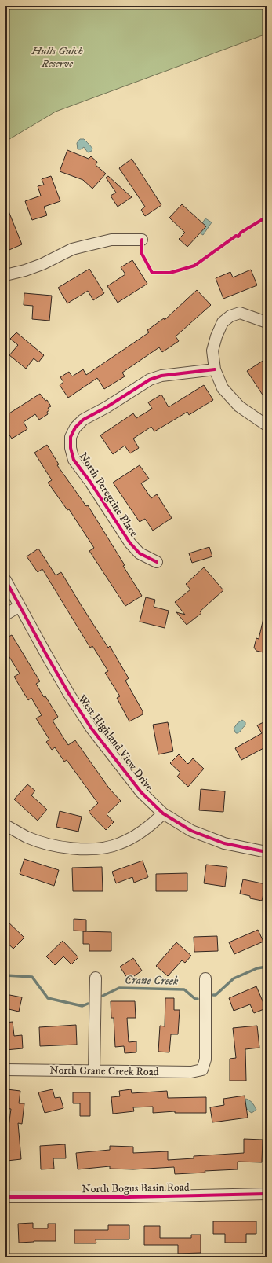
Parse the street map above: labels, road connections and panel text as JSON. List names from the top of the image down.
{
  "streets": {
    "street": [
      "North Peregrine Place",
      "West Highland View Drive",
      "North Crane Creek Road",
      "North Bogus Basin Road"
    ]
  },
  "water": ["Crane Creek"],
  "parks": ["Hulls Gulch Reserve"]
}
